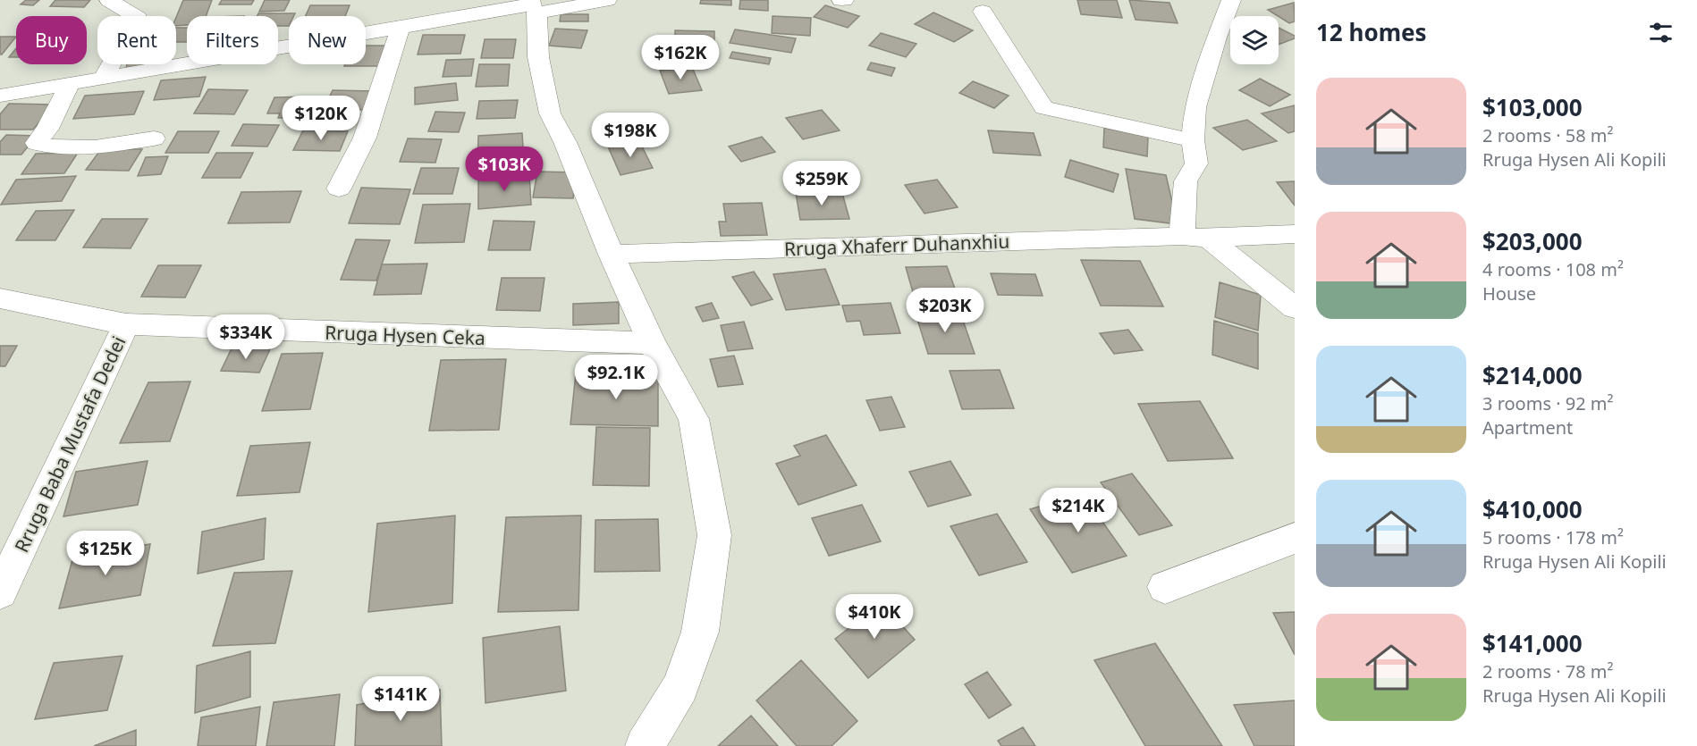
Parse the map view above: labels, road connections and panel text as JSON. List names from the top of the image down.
{
  "streets": {
    "street": ["Rruga Xhaferr Duhanxhiu", "Rruga Hysen Ceka", "Rruga Baba Mustafa Dedei"]
  },
  "crossings": [
    ["Rruga Hysen Ceka", "Rruga Baba Mustafa Dedei"]
  ],
  "page": {
    "heading": "12 homes",
    "chip": [
      "Buy",
      "Rent",
      "Filters",
      "New"
    ],
    "price": [
      "$162K",
      "$120K",
      "$198K",
      "$103K",
      "$259K",
      "$203K",
      "$334K",
      "$92.1K",
      "$214K",
      "$125K",
      "$410K",
      "$141K"
    ],
    "list": [
      {
        "name": "$103,000",
        "note": "2 rooms · 58 m² · Rruga Hysen Ali Kopili"
      },
      {
        "name": "$203,000",
        "note": "4 rooms · 108 m² · House"
      },
      {
        "name": "$214,000",
        "note": "3 rooms · 92 m² · Apartment"
      },
      {
        "name": "$410,000",
        "note": "5 rooms · 178 m² · Rruga Hysen Ali Kopili"
      },
      {
        "name": "$141,000",
        "note": "2 rooms · 78 m² · Rruga Hysen Ali Kopili"
      }
    ]
  }
}
